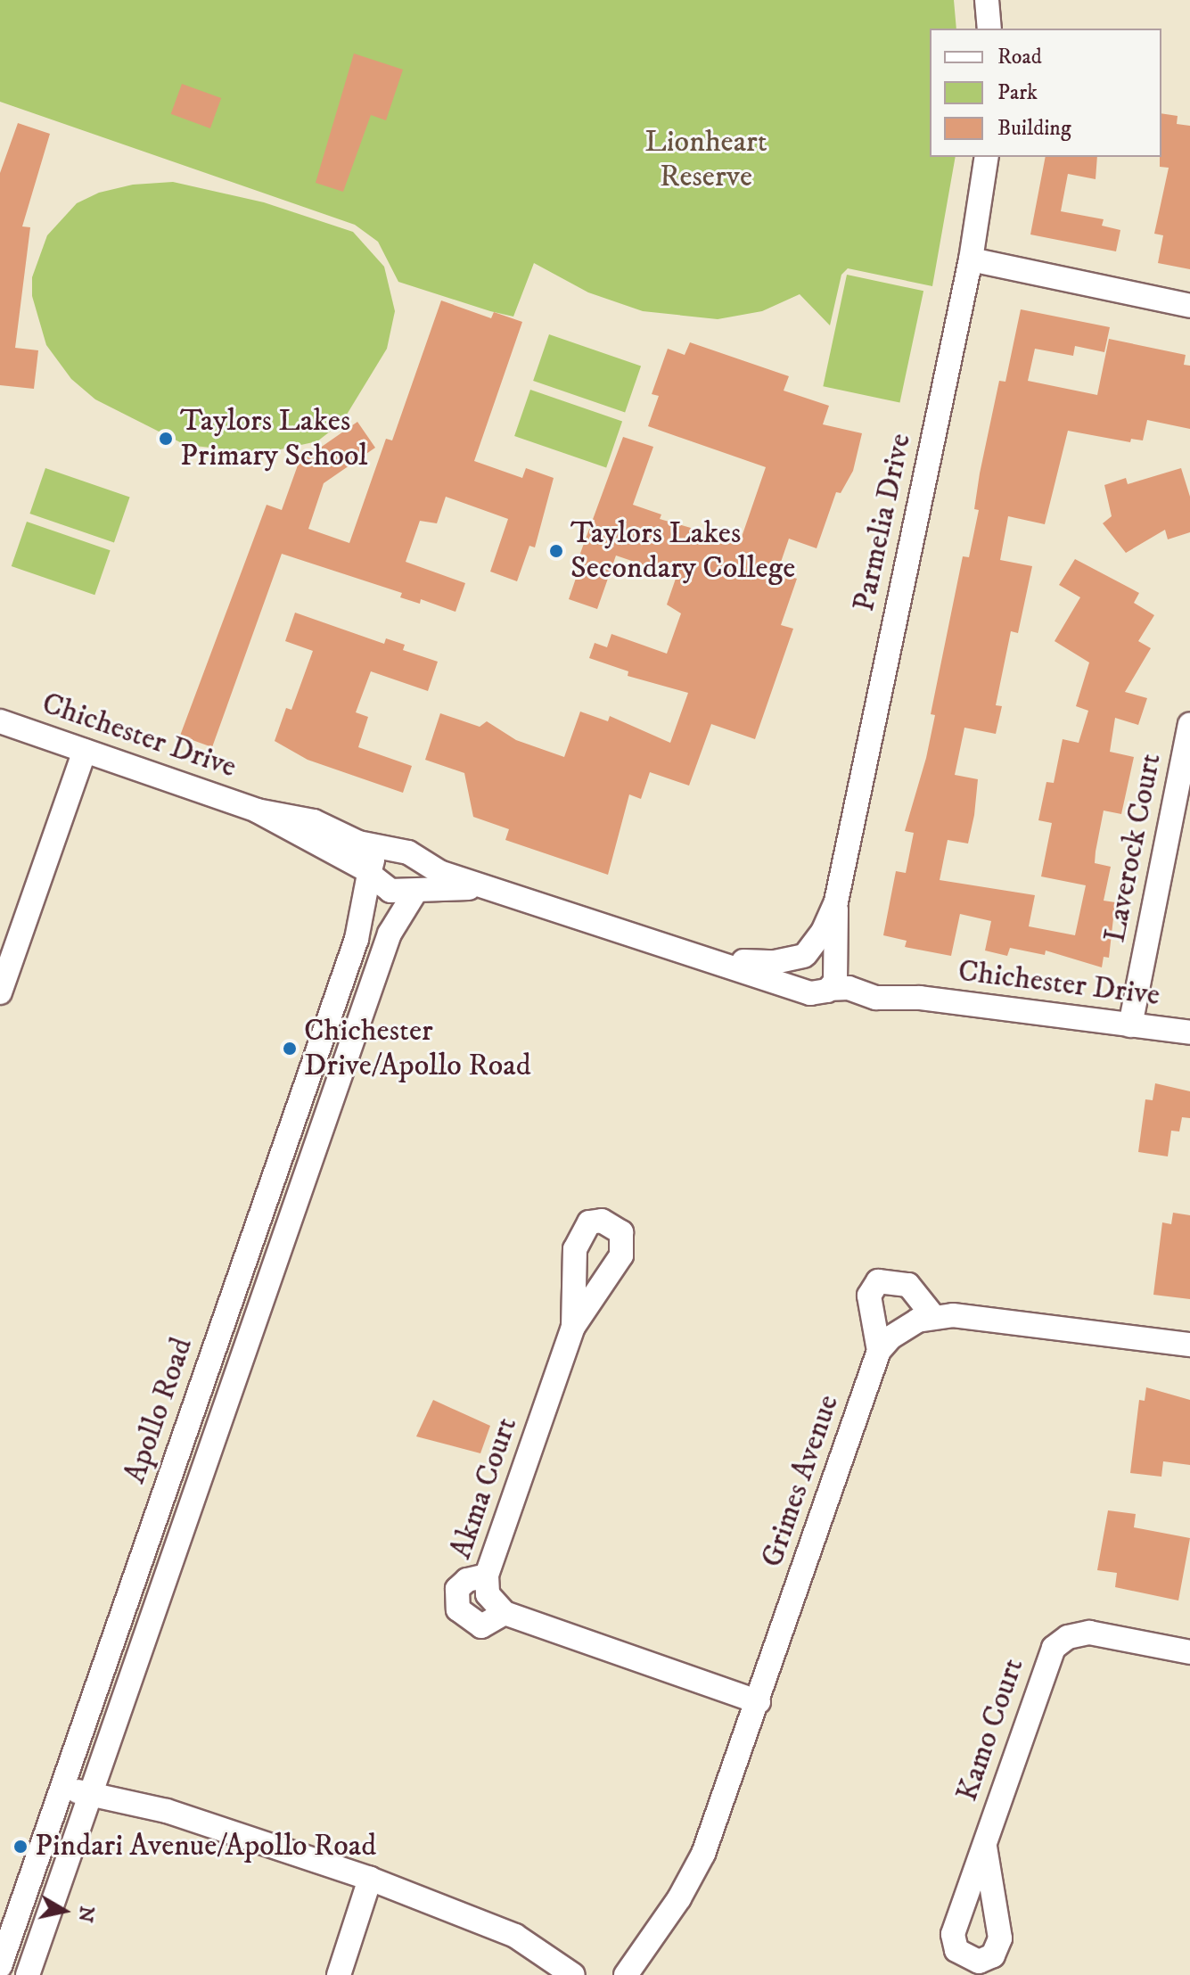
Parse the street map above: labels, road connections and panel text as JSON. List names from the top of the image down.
{
  "streets": {
    "street": [
      "Parmelia Drive",
      "Chichester Drive",
      "Laverock Court",
      "Apollo Road",
      "Grimes Avenue",
      "Akma Court",
      "Kamo Court"
    ]
  },
  "crossings": [
    ["Parmelia Drive", "Chichester Drive"],
    ["Chichester Drive", "Laverock Court"],
    ["Chichester Drive", "Apollo Road"]
  ],
  "parks": ["Lionheart Reserve"],
  "places": [
    "Taylors Lakes Primary School",
    "Taylors Lakes Secondary College",
    "Chichester Drive/Apollo Road",
    "Pindari Avenue/Apollo Road"
  ],
  "legend": ["Road", "Park", "Building"],
  "north": "right"
}
